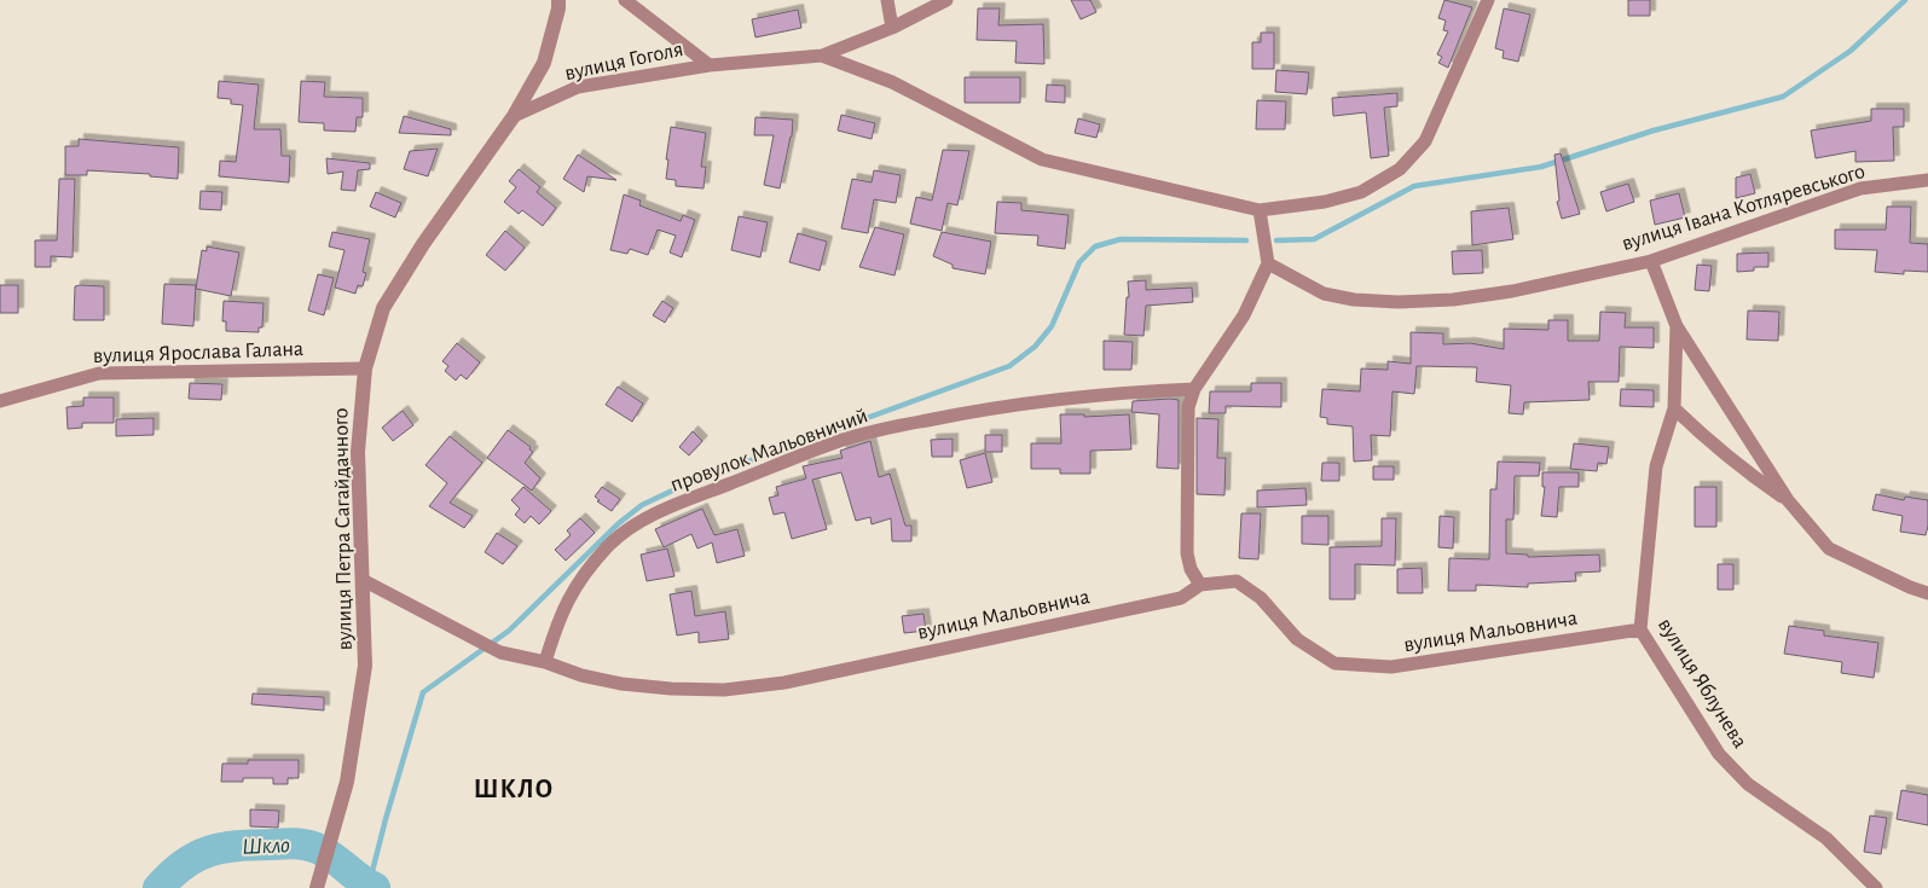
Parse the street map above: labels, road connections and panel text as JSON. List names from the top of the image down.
{
  "streets": {
    "street": [
      "вулиця Гоголя",
      "вулиця Івана Котляревського",
      "вулиця Ярослава Галана",
      "провулок Мальовничий",
      "вулиця Петра Сагайдачного",
      "вулиця Мальовнича",
      "вулиця Яблунева"
    ]
  },
  "crossings": [
    ["вулиця Гоголя", "вулиця Петра Сагайдачного"],
    ["вулиця Ярослава Галана", "вулиця Петра Сагайдачного"],
    ["провулок Мальовничий", "вулиця Мальовнича"],
    ["вулиця Петра Сагайдачного", "вулиця Мальовнича"],
    ["вулиця Мальовнича", "вулиця Яблунева"]
  ],
  "districts": ["ШКЛО"],
  "water": ["Шкло"]
}
